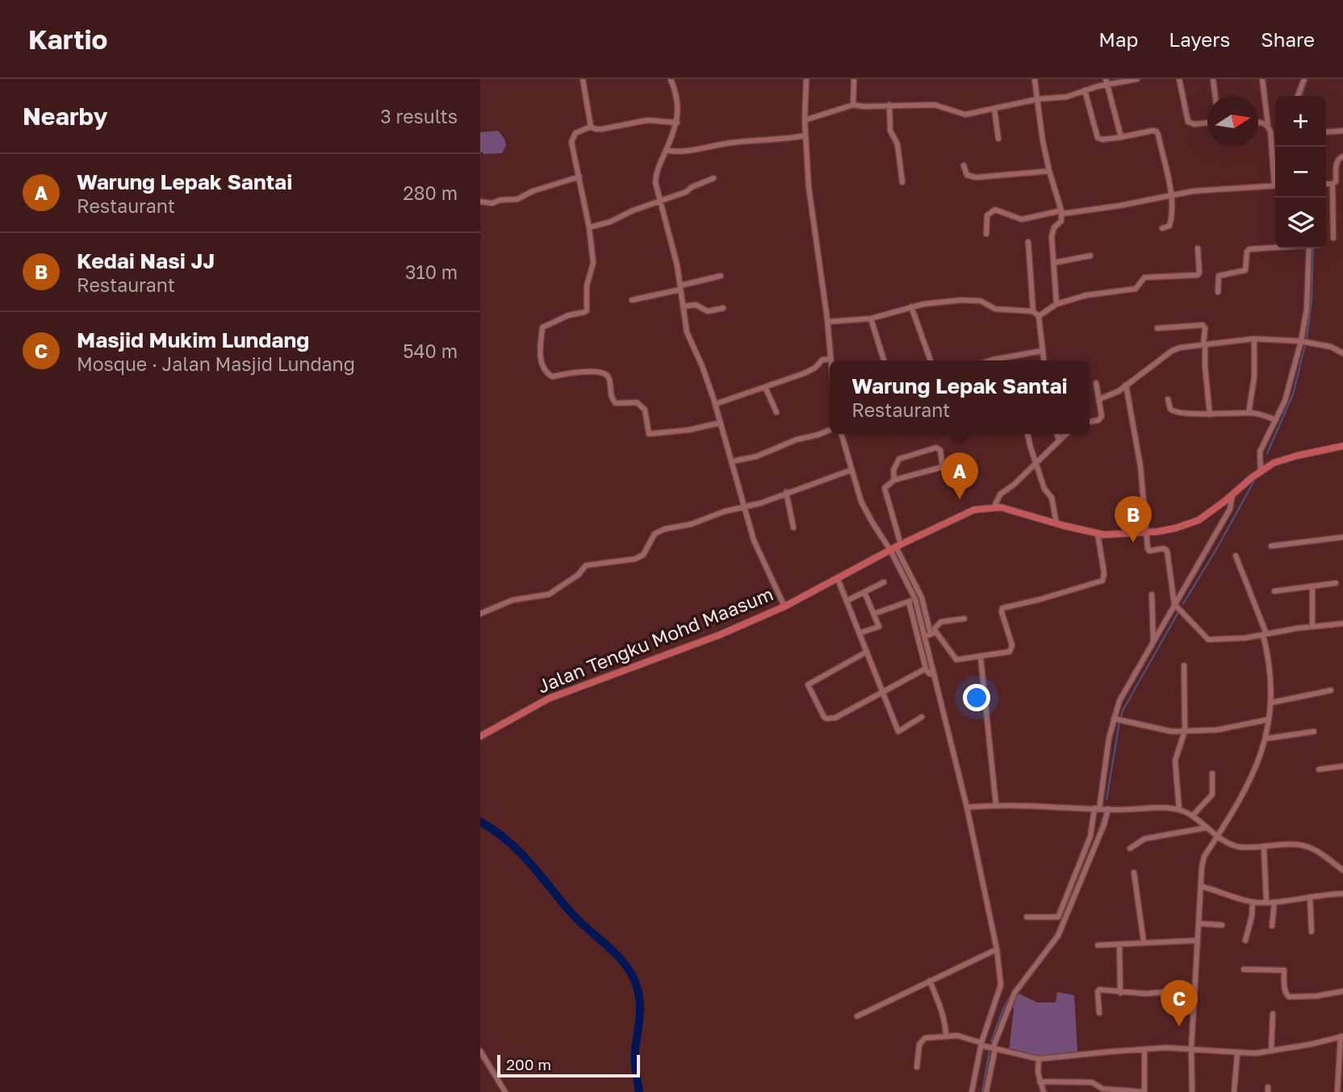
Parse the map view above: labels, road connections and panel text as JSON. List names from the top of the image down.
{
  "streets": {
    "main road": ["Jalan Tengku Mohd Maasum"]
  },
  "scale_bar": "200 m",
  "north": "right",
  "page": {
    "header": "Kartio",
    "nav": ["Map", "Layers", "Share"],
    "heading": ["Nearby", "3 results"],
    "map_buttons": ["+", "−"],
    "list": [
      {
        "mark": "A",
        "name": "Warung Lepak Santai",
        "note": "Restaurant",
        "value": "280 m"
      },
      {
        "mark": "B",
        "name": "Kedai Nasi JJ",
        "note": "Restaurant",
        "value": "310 m"
      },
      {
        "mark": "C",
        "name": "Masjid Mukim Lundang",
        "note": "Mosque · Jalan Masjid Lundang",
        "value": "540 m"
      }
    ],
    "popup": ["Warung Lepak Santai", "Restaurant"],
    "pins": ["A", "B", "C"],
    "scale": "200 m"
  }
}
